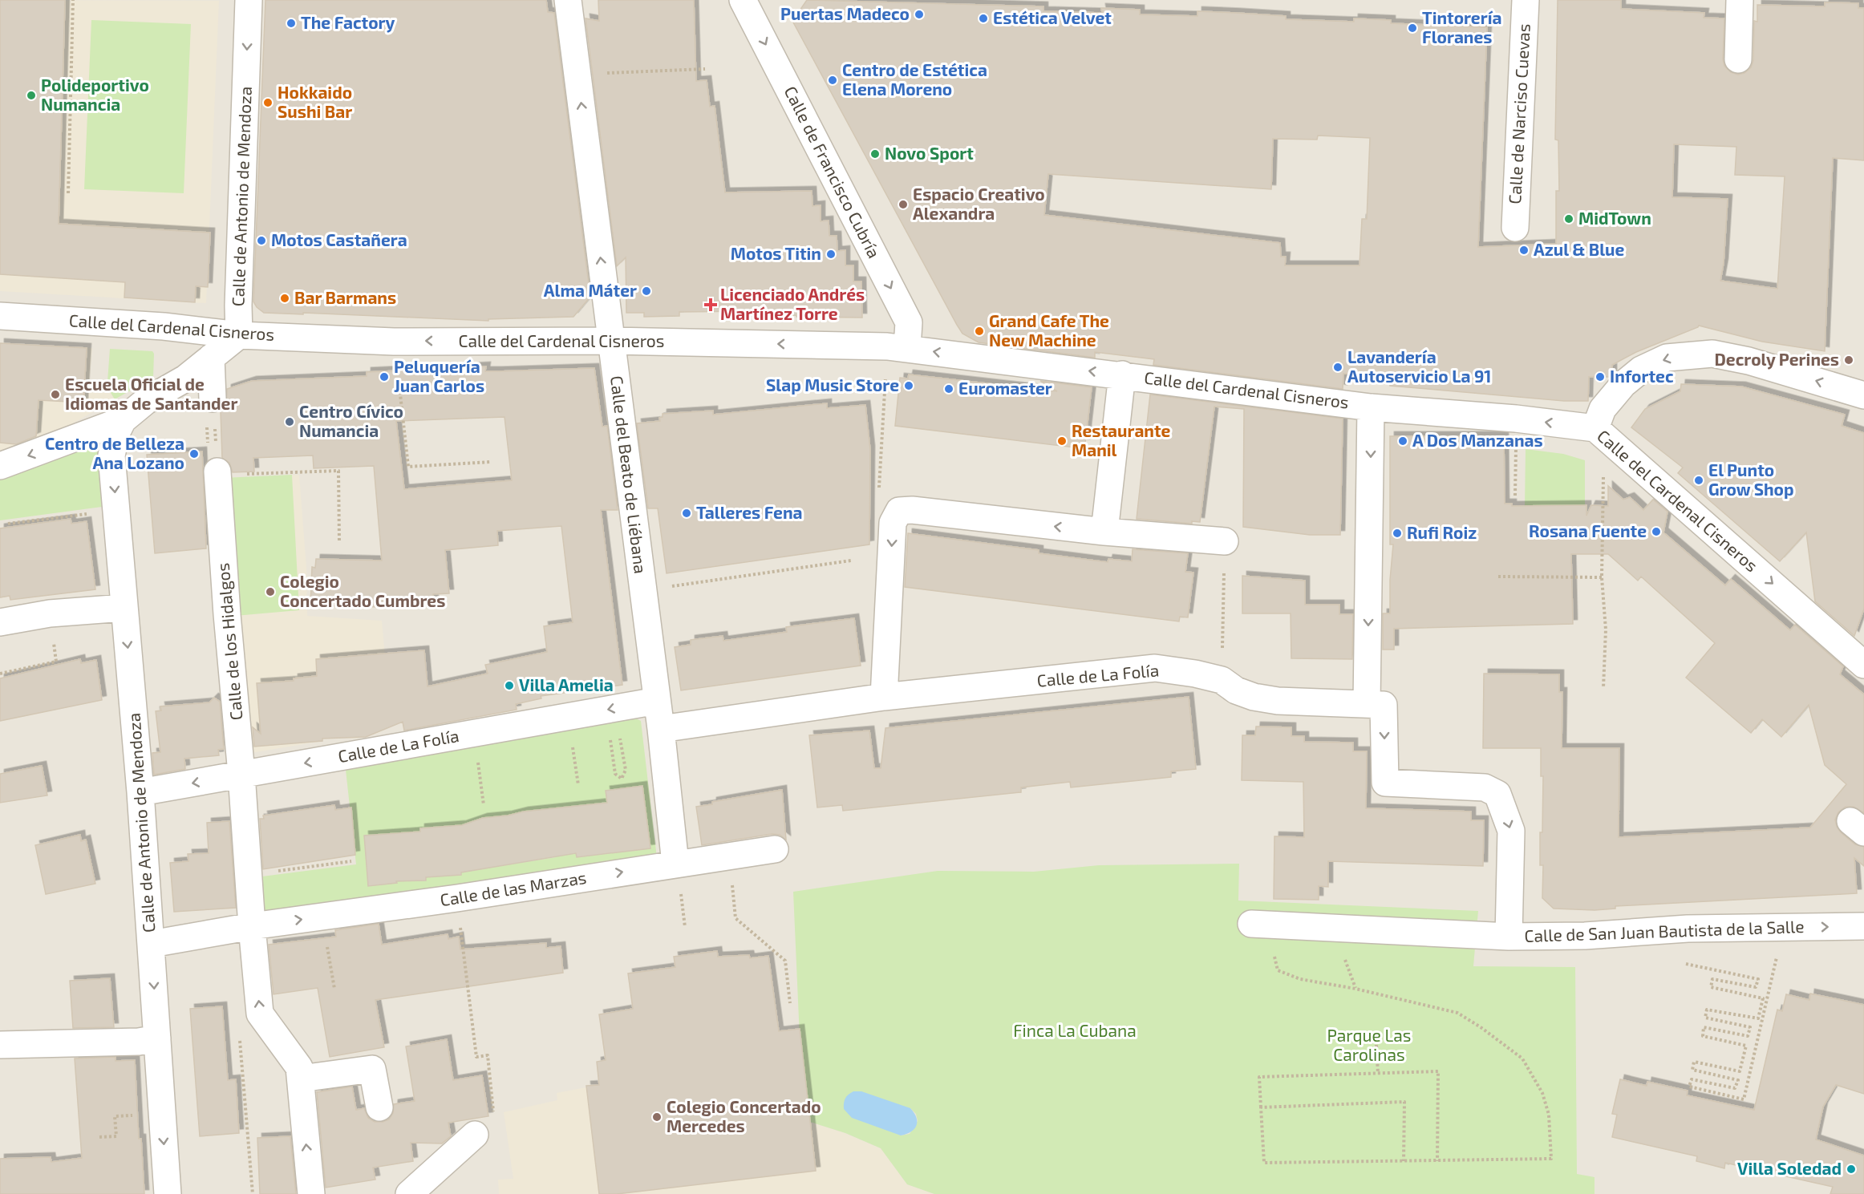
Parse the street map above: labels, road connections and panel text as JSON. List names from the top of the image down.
{
  "streets": {
    "street": [
      "Calle de Narciso Cuevas",
      "Calle de Francisco Cubría",
      "Calle de Antonio de Mendoza",
      "Calle del Cardenal Cisneros",
      "Calle del Beato de Liébana",
      "Calle de los Hidalgos",
      "Calle de La Folía",
      "Calle de las Marzas",
      "Calle de San Juan Bautista de la Salle"
    ]
  },
  "crossings": [
    ["Calle de Francisco Cubría", "Calle del Cardenal Cisneros"],
    ["Calle de Antonio de Mendoza", "Calle del Cardenal Cisneros"],
    ["Calle de Antonio de Mendoza", "Calle de La Folía"],
    ["Calle de Antonio de Mendoza", "Calle de las Marzas"],
    ["Calle del Cardenal Cisneros", "Calle del Beato de Liébana"],
    ["Calle del Cardenal Cisneros", "Calle de La Folía"],
    ["Calle del Beato de Liébana", "Calle de La Folía"],
    ["Calle del Beato de Liébana", "Calle de las Marzas"],
    ["Calle de los Hidalgos", "Calle de La Folía"],
    ["Calle de los Hidalgos", "Calle de las Marzas"],
    ["Calle de La Folía", "Calle de San Juan Bautista de la Salle"]
  ],
  "one_way": ["Calle de Francisco Cubría", "Calle de Antonio de Mendoza", "Calle de las Marzas"],
  "parks": ["Finca La Cubana", "Parque Las Carolinas"],
  "places": {
    "other": [
      "Puertas Madeco",
      "Estética Velvet",
      "The Factory",
      "Tintorería Floranes",
      "Centro de Estética Elena Moreno",
      "Polideportivo Numancia",
      "Hokkaido Sushi Bar",
      "Novo Sport",
      "Espacio Creativo Alexandra",
      "MidTown",
      "Motos Castañera",
      "Azul & Blue",
      "Motos Titin",
      "Alma Máter",
      "Bar Barmans",
      "Grand Cafe The New Machine",
      "Decroly Perines",
      "Lavandería Autoservicio La 91",
      "Peluquería Juan Carlos",
      "Infortec",
      "Slap Music Store",
      "Euromaster",
      "Escuela Oficial de Idiomas de Santander",
      "Centro Cívico Numancia",
      "Restaurante Manil",
      "A Dos Manzanas",
      "Centro de Belleza Ana Lozano",
      "El Punto Grow Shop",
      "Talleres Fena",
      "Rosana Fuente",
      "Rufi Roiz",
      "Colegio Concertado Cumbres",
      "Villa Amelia",
      "Colegio Concertado Mercedes",
      "Villa Soledad"
    ],
    "health": ["Licenciado Andrés Martínez Torre"]
  }
}
